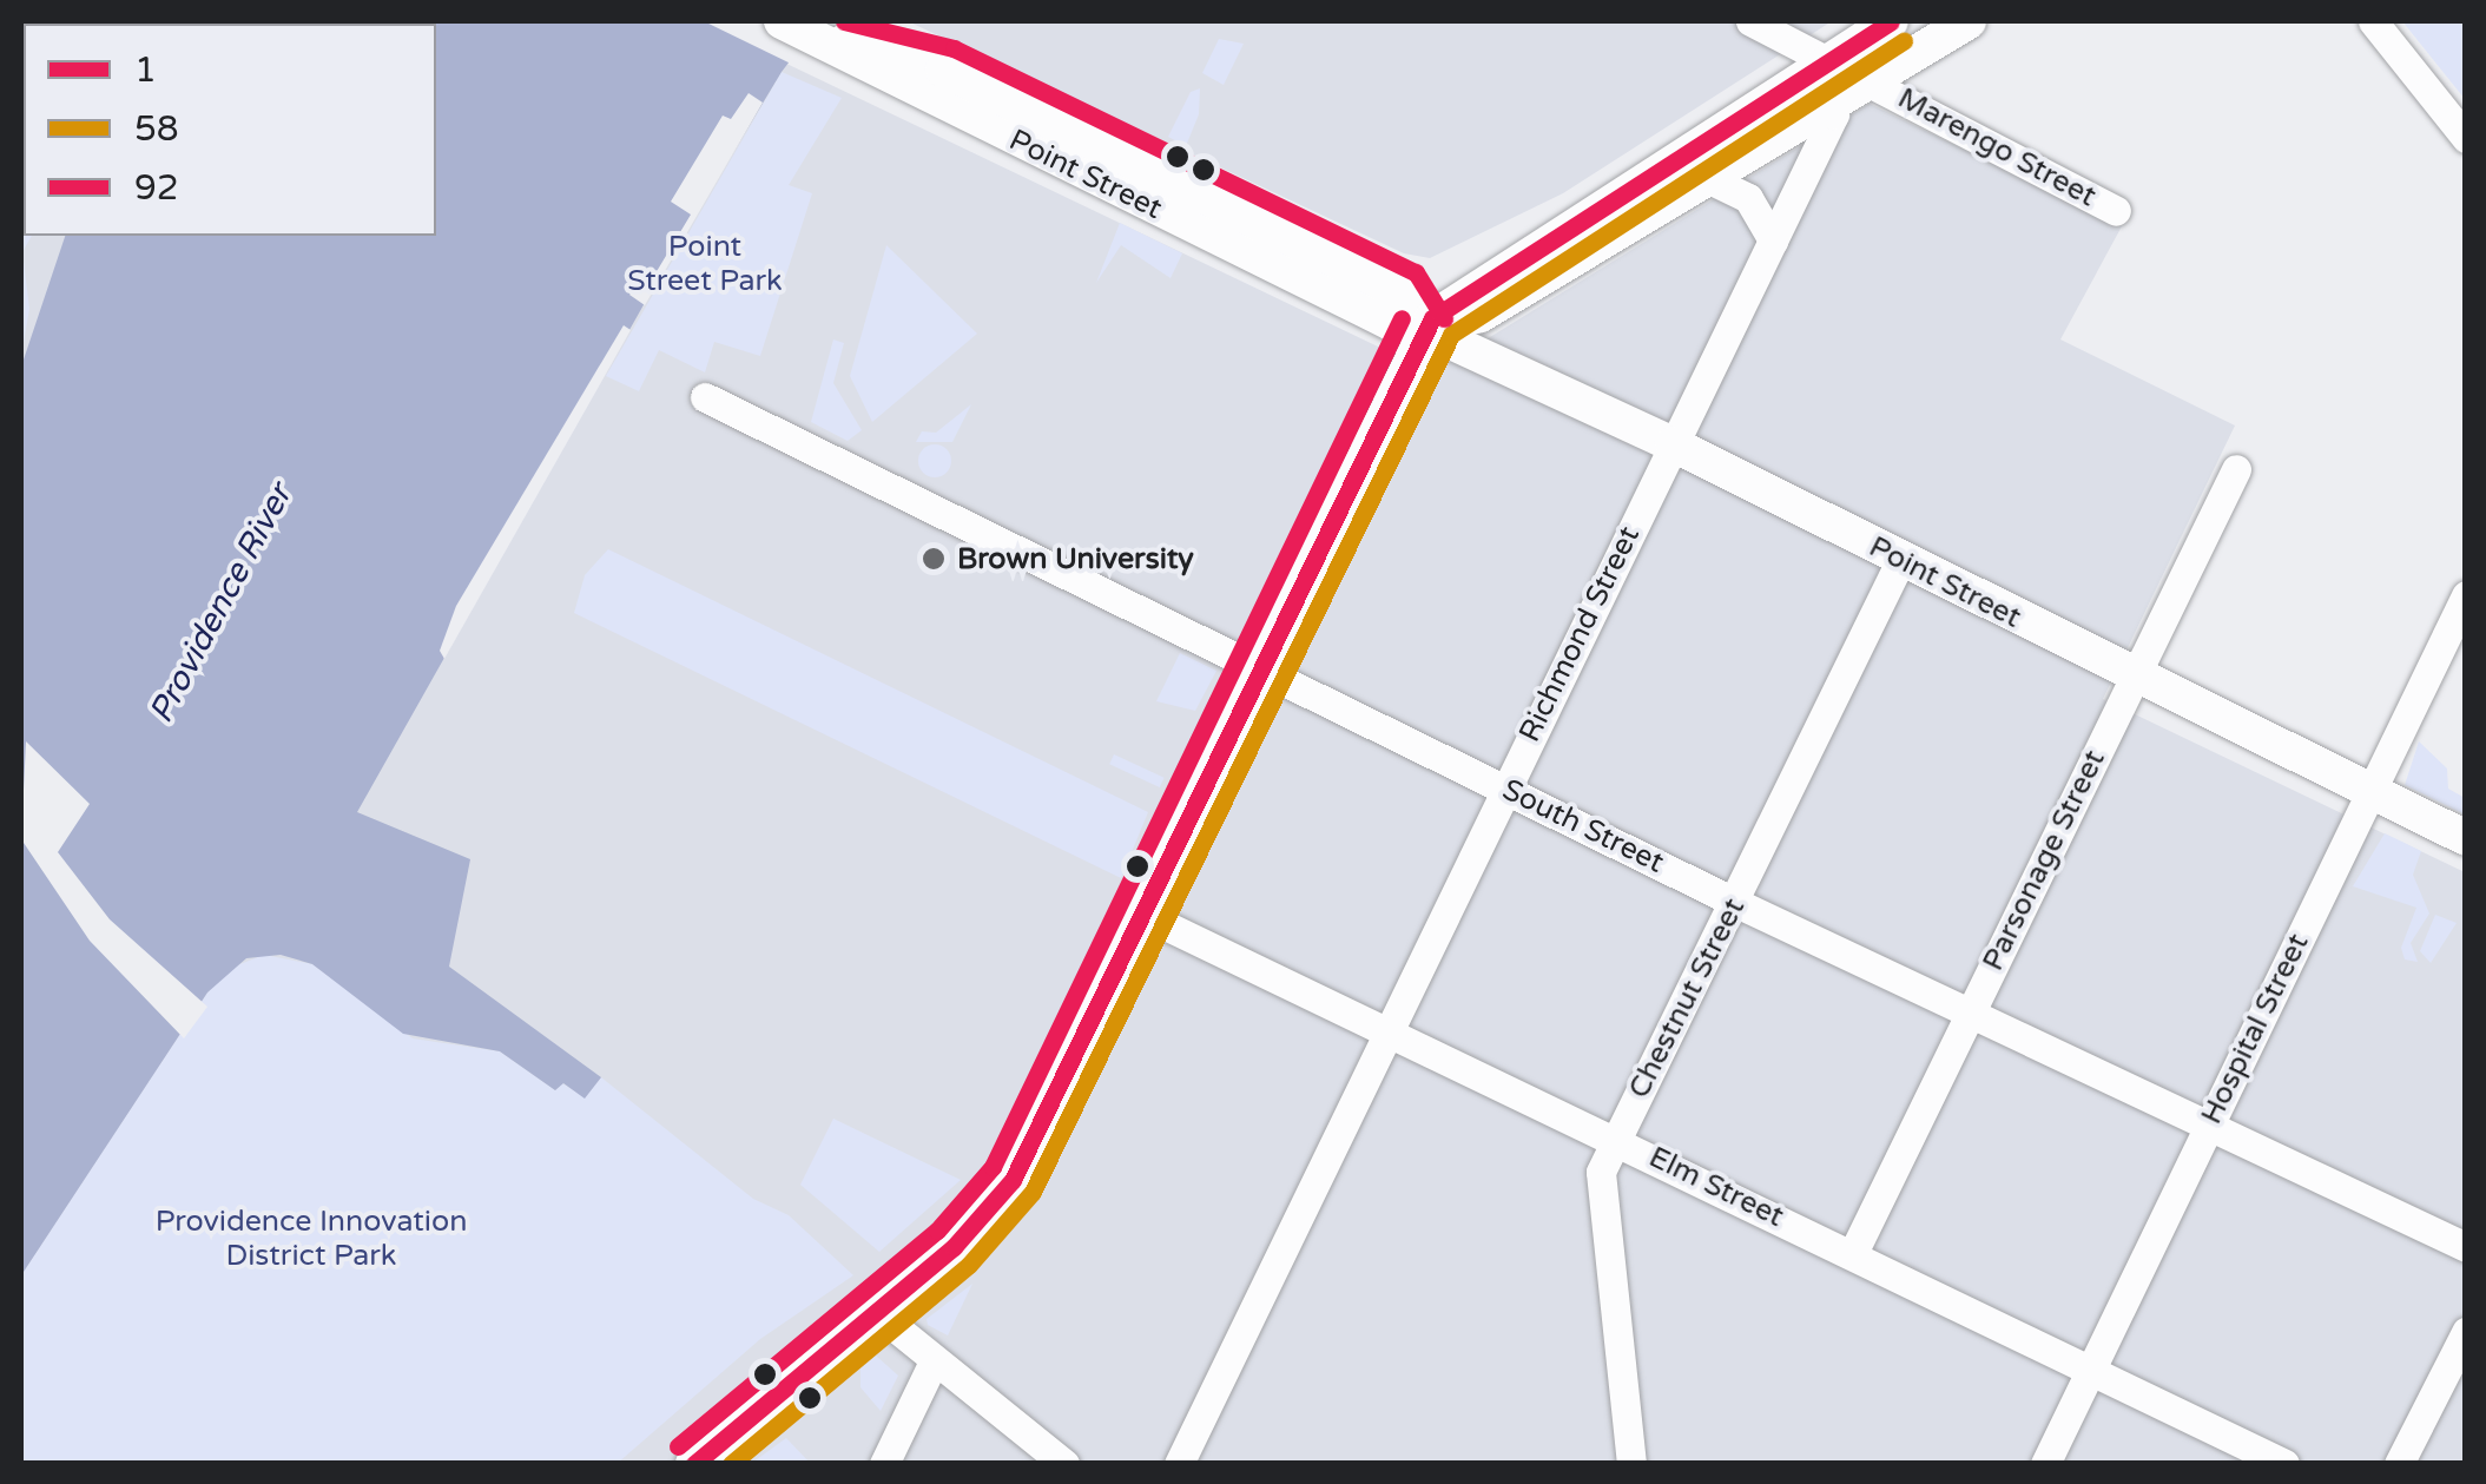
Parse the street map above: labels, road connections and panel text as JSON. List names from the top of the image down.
{
  "streets": {
    "main road": ["Point Street"],
    "street": [
      "Marengo Street",
      "Richmond Street",
      "South Street",
      "Parsonage Street",
      "Chestnut Street",
      "Hospital Street",
      "Elm Street"
    ]
  },
  "crossings": [
    ["Point Street", "Richmond Street"],
    ["Point Street", "Parsonage Street"],
    ["Point Street", "Chestnut Street"],
    ["Point Street", "Hospital Street"],
    ["Richmond Street", "South Street"],
    ["Richmond Street", "Elm Street"],
    ["South Street", "Parsonage Street"],
    ["South Street", "Chestnut Street"],
    ["South Street", "Hospital Street"],
    ["Parsonage Street", "Elm Street"],
    ["Chestnut Street", "Elm Street"],
    ["Hospital Street", "Elm Street"]
  ],
  "water": ["Providence River"],
  "parks": ["Point Street Park", "Providence Innovation District Park"],
  "places": ["Brown University"],
  "lines": ["transit line 1", "transit line 92", "transit line 58"],
  "legend": ["1", "58", "92"]
}
